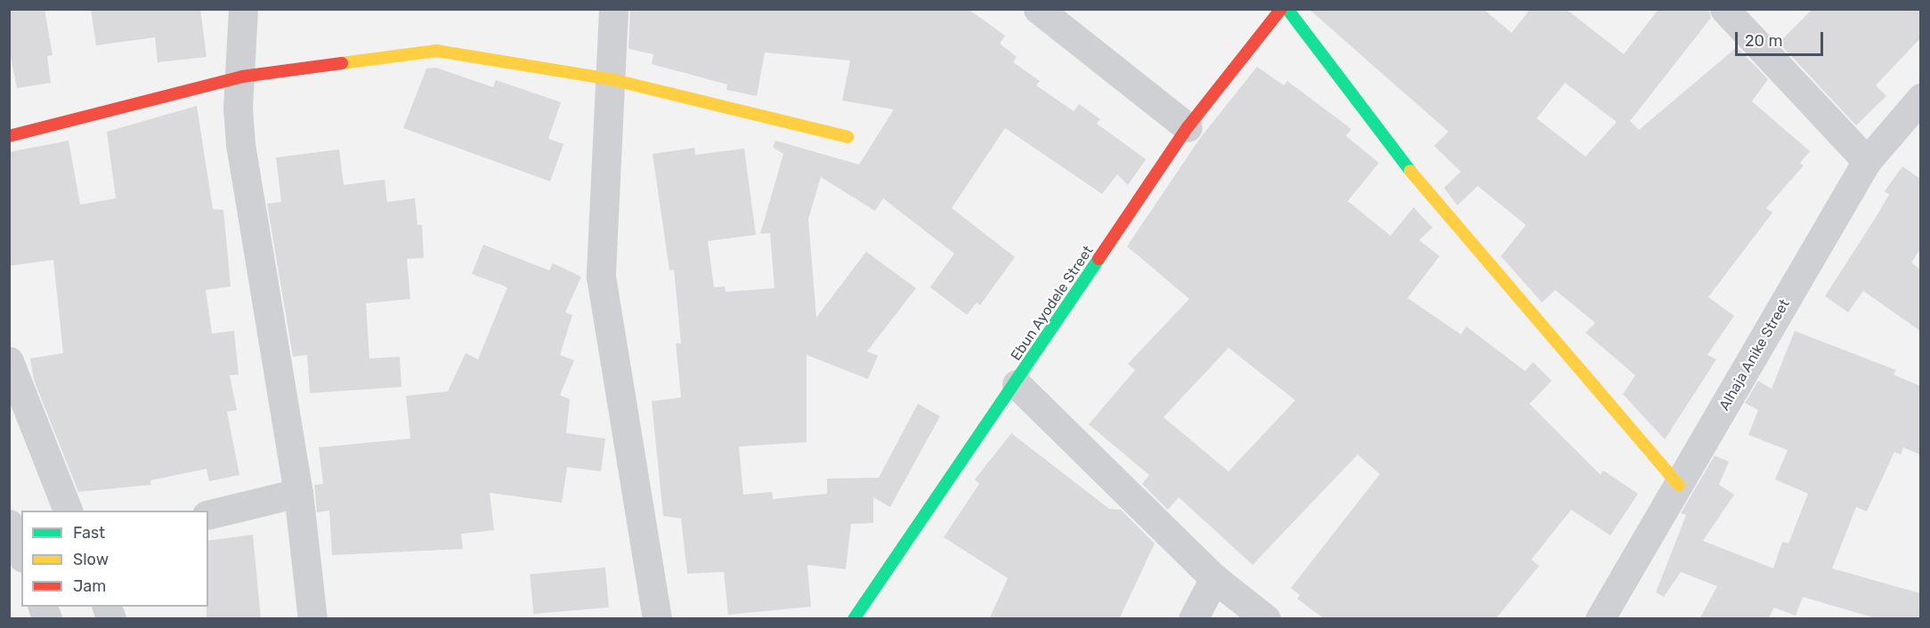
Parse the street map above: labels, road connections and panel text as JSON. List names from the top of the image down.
{
  "streets": {
    "street": ["Ebun Ayodele Street", "Alhaja Anike Street"]
  },
  "legend": ["Fast", "Slow", "Jam"],
  "scale_bar": "20 m"
}
